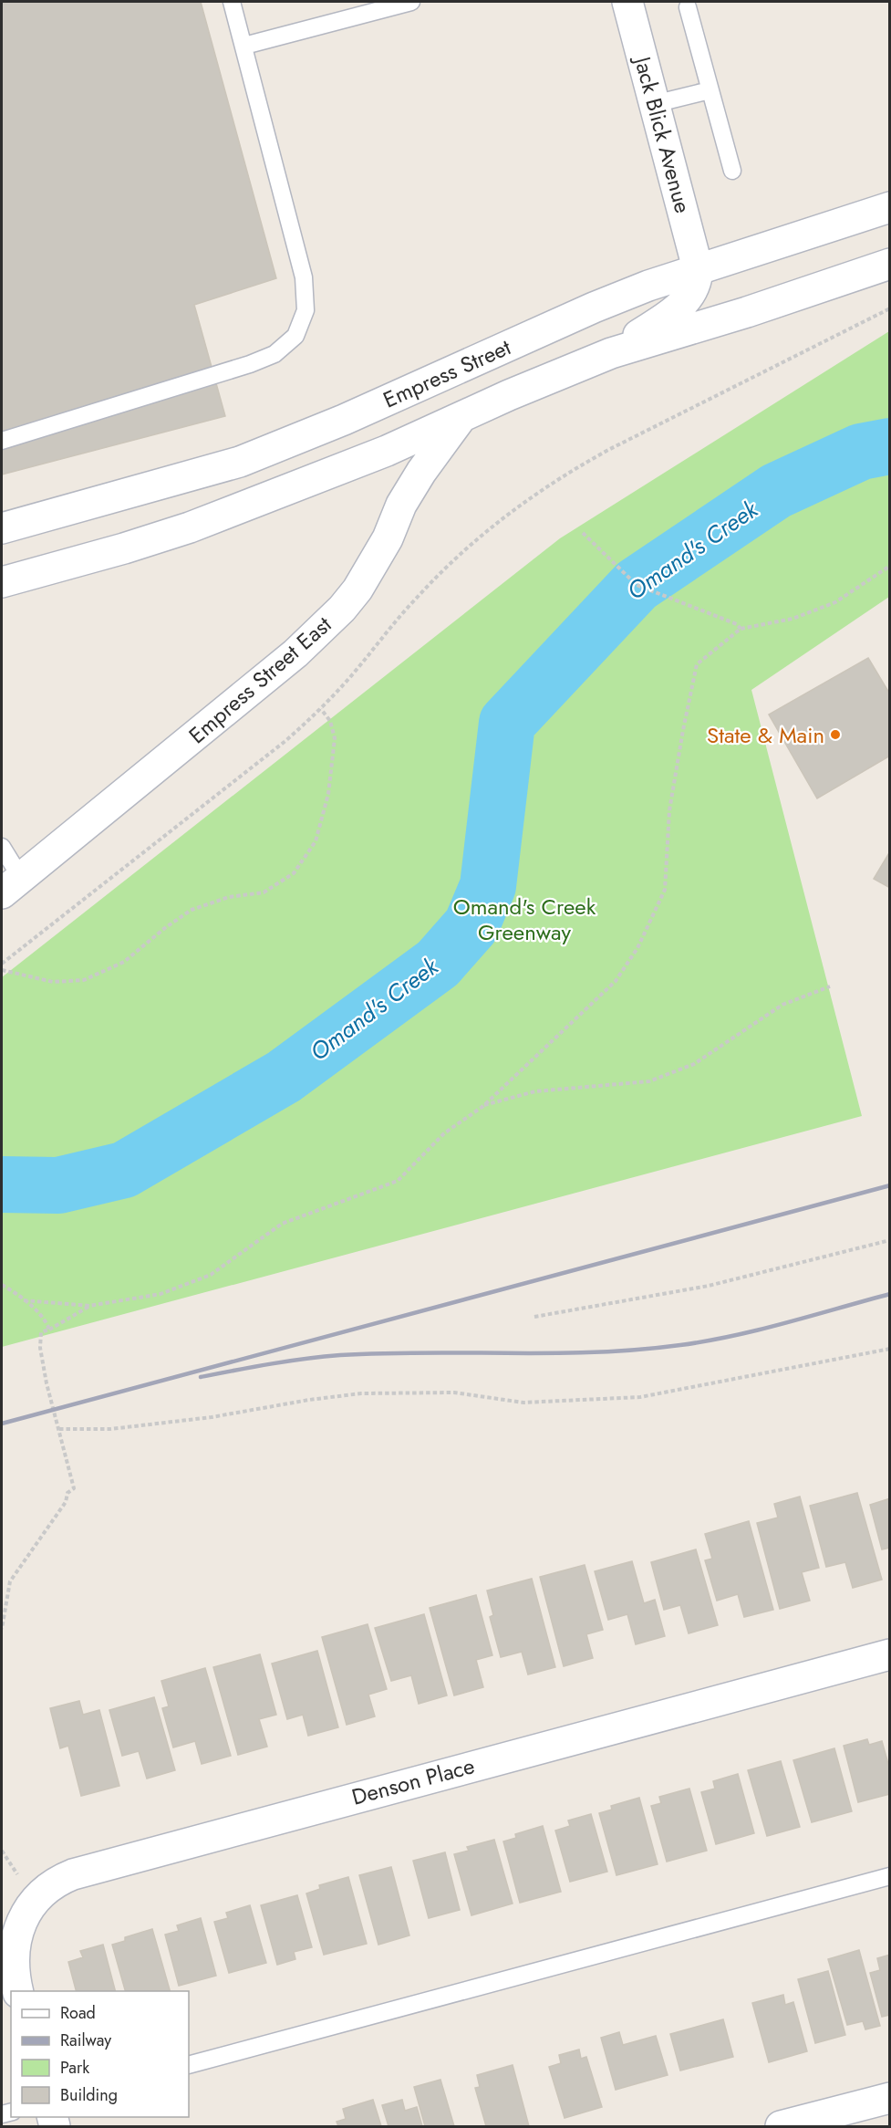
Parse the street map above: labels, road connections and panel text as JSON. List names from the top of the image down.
{
  "streets": {
    "main road": [
      "Jack Blick Avenue",
      "Empress Street",
      "Empress Street East",
      "Denson Place"
    ]
  },
  "crossings": [
    ["Jack Blick Avenue", "Empress Street"],
    ["Empress Street", "Empress Street East"]
  ],
  "water": ["Omand's Creek"],
  "parks": ["Omand's Creek Greenway"],
  "places": ["State & Main"],
  "legend": [
    "Road",
    "Railway",
    "Park",
    "Building"
  ]
}
